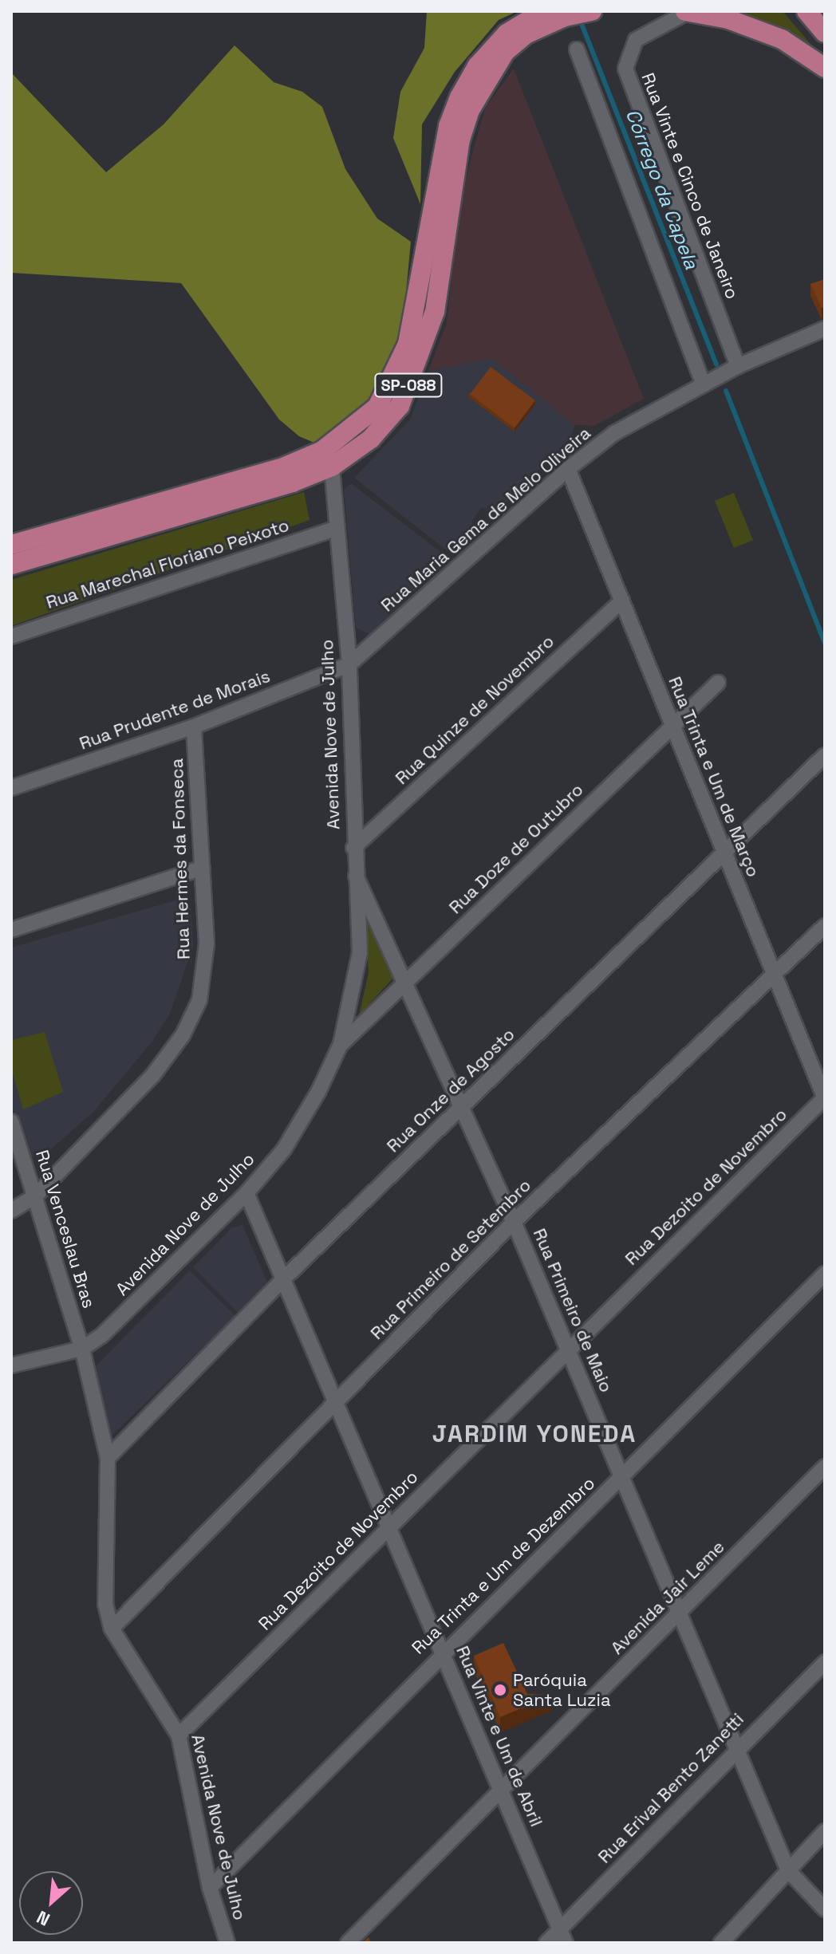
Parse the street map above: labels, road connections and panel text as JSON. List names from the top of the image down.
{
  "streets": {
    "main road": ["SP-088"],
    "street": [
      "Rua Vinte e Cinco de Janeiro",
      "Rua Maria Gema de Melo Oliveira",
      "Rua Marechal Floriano Peixoto",
      "Rua Prudente de Morais",
      "Rua Quinze de Novembro",
      "Avenida Nove de Julho",
      "Rua Trinta e Um de Março",
      "Rua Doze de Outubro",
      "Rua Hermes da Fonseca",
      "Rua Onze de Agosto",
      "Rua Dezoito de Novembro",
      "Rua Venceslau Bras",
      "Rua Primeiro de Setembro",
      "Rua Primeiro de Maio",
      "Rua Trinta e Um de Dezembro",
      "Avenida Jair Leme",
      "Rua Vinte e Um de Abril",
      "Rua Erival Bento Zanetti"
    ]
  },
  "crossings": [
    ["Rua Vinte e Cinco de Janeiro", "Rua Maria Gema de Melo Oliveira"],
    ["SP-088", "Avenida Nove de Julho"],
    ["Rua Maria Gema de Melo Oliveira", "Rua Prudente de Morais"],
    ["Rua Maria Gema de Melo Oliveira", "Avenida Nove de Julho"],
    ["Rua Maria Gema de Melo Oliveira", "Rua Trinta e Um de Março"],
    ["Rua Marechal Floriano Peixoto", "Avenida Nove de Julho"],
    ["Rua Prudente de Morais", "Avenida Nove de Julho"],
    ["Rua Prudente de Morais", "Rua Hermes da Fonseca"],
    ["Rua Quinze de Novembro", "Avenida Nove de Julho"],
    ["Rua Quinze de Novembro", "Rua Trinta e Um de Março"],
    ["Avenida Nove de Julho", "Rua Doze de Outubro"],
    ["Avenida Nove de Julho", "Rua Onze de Agosto"],
    ["Avenida Nove de Julho", "Rua Dezoito de Novembro"],
    ["Avenida Nove de Julho", "Rua Venceslau Bras"],
    ["Avenida Nove de Julho", "Rua Primeiro de Setembro"],
    ["Avenida Nove de Julho", "Rua Primeiro de Maio"],
    ["Avenida Nove de Julho", "Rua Trinta e Um de Dezembro"],
    ["Avenida Nove de Julho", "Rua Vinte e Um de Abril"],
    ["Rua Trinta e Um de Março", "Rua Doze de Outubro"],
    ["Rua Trinta e Um de Março", "Rua Onze de Agosto"],
    ["Rua Trinta e Um de Março", "Rua Dezoito de Novembro"],
    ["Rua Trinta e Um de Março", "Rua Primeiro de Setembro"],
    ["Rua Doze de Outubro", "Rua Primeiro de Maio"],
    ["Rua Hermes da Fonseca", "Rua Venceslau Bras"],
    ["Rua Onze de Agosto", "Rua Primeiro de Maio"],
    ["Rua Onze de Agosto", "Rua Vinte e Um de Abril"],
    ["Rua Dezoito de Novembro", "Rua Primeiro de Maio"],
    ["Rua Dezoito de Novembro", "Rua Vinte e Um de Abril"],
    ["Rua Primeiro de Setembro", "Rua Primeiro de Maio"],
    ["Rua Primeiro de Setembro", "Rua Vinte e Um de Abril"],
    ["Rua Primeiro de Maio", "Rua Trinta e Um de Dezembro"],
    ["Rua Primeiro de Maio", "Avenida Jair Leme"],
    ["Rua Primeiro de Maio", "Rua Erival Bento Zanetti"],
    ["Rua Trinta e Um de Dezembro", "Rua Vinte e Um de Abril"],
    ["Avenida Jair Leme", "Rua Vinte e Um de Abril"],
    ["Rua Vinte e Um de Abril", "Rua Erival Bento Zanetti"]
  ],
  "districts": ["JARDIM YONEDA"],
  "water": ["Córrego da Capela"],
  "places": ["Paróquia Santa Luzia"],
  "north": "bottom left"
}
